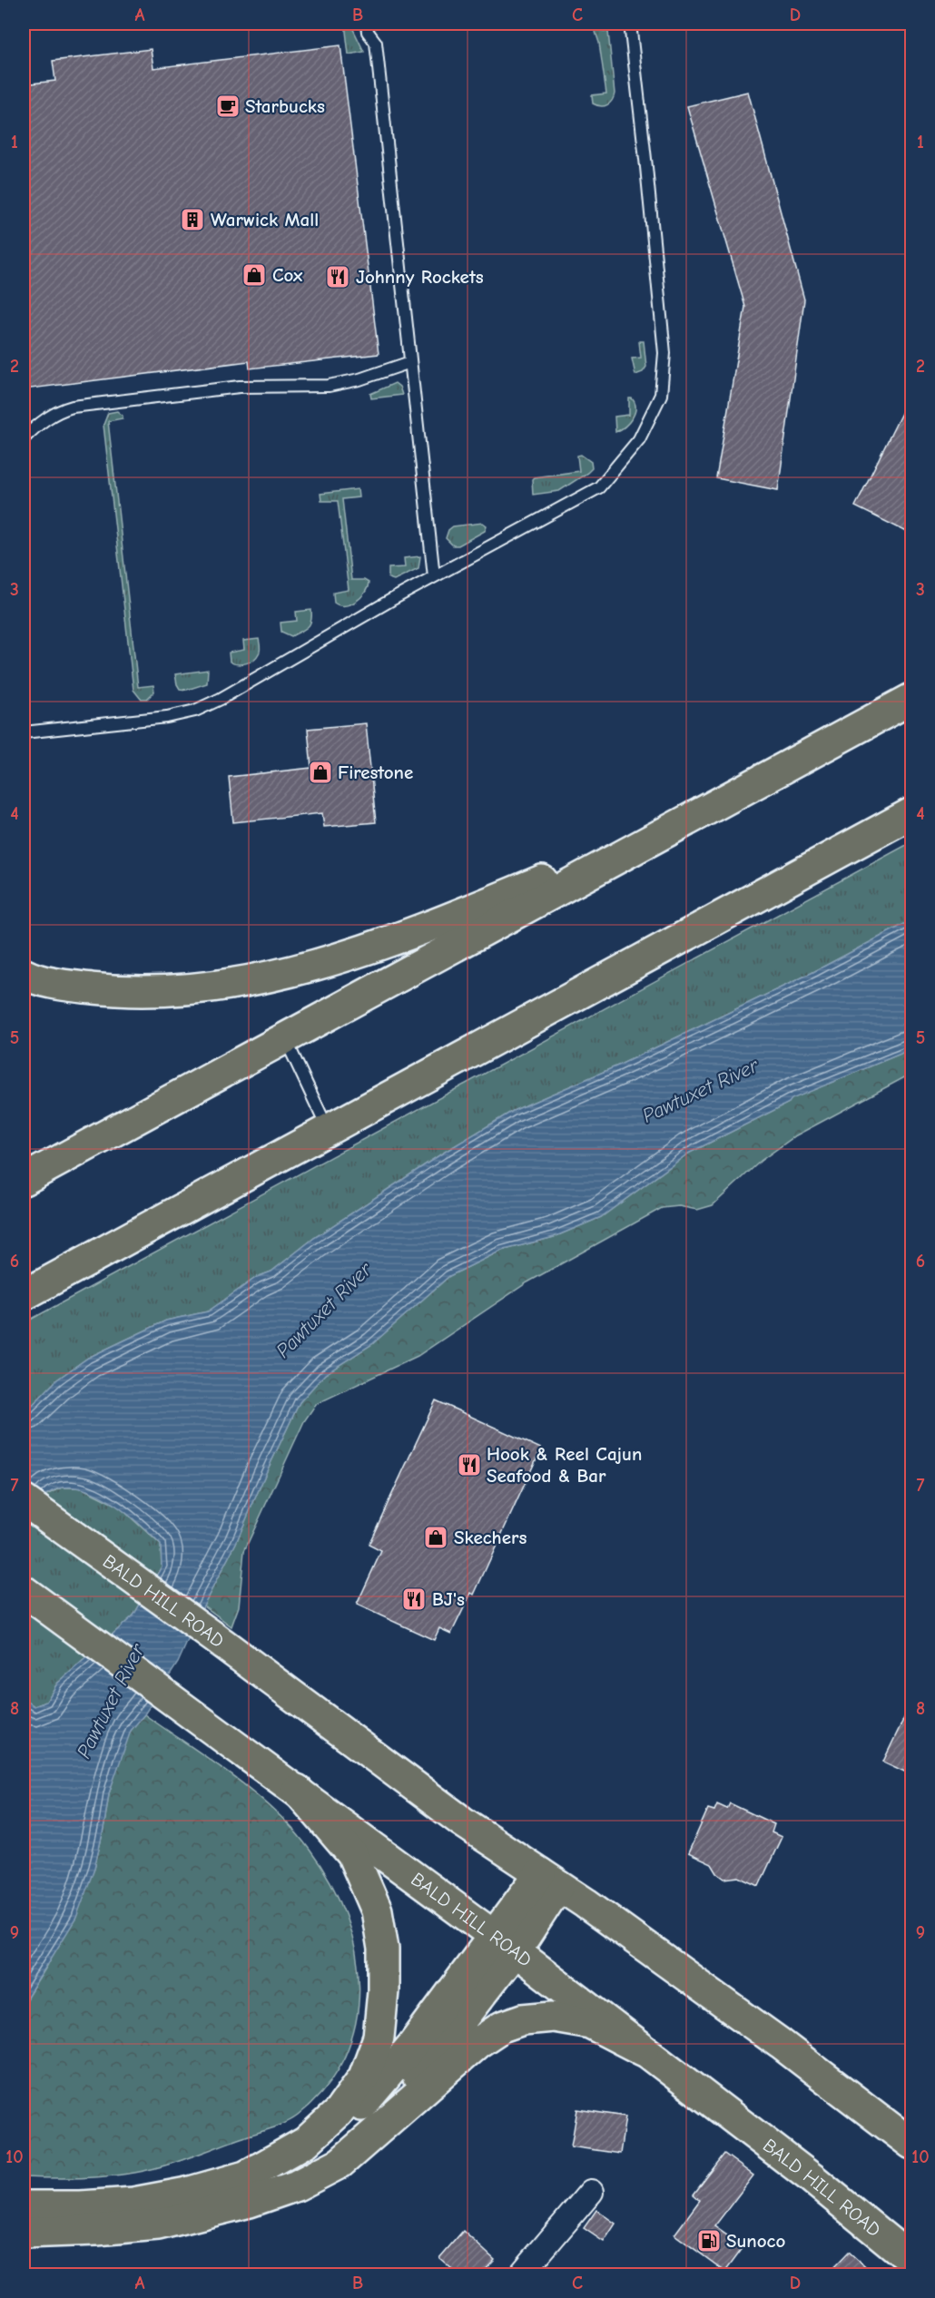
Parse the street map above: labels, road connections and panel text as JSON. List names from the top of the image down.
{
  "streets": {
    "main road": ["BALD HILL ROAD"]
  },
  "water": ["Pawtuxet River"],
  "places": {
    "cafe": ["Starbucks"],
    "building": ["Warwick Mall"],
    "shop": ["Cox", "Firestone", "Skechers"],
    "restaurant": ["Johnny Rockets", "Hook & Reel Cajun Seafood & Bar", "BJ's"],
    "fuel station": ["Sunoco"]
  },
  "grid": {
    "columns": [
      "A",
      "B",
      "C",
      "D"
    ],
    "rows": [
      "1",
      "2",
      "3",
      "4",
      "5",
      "6",
      "7",
      "8",
      "9",
      "10"
    ]
  }
}
